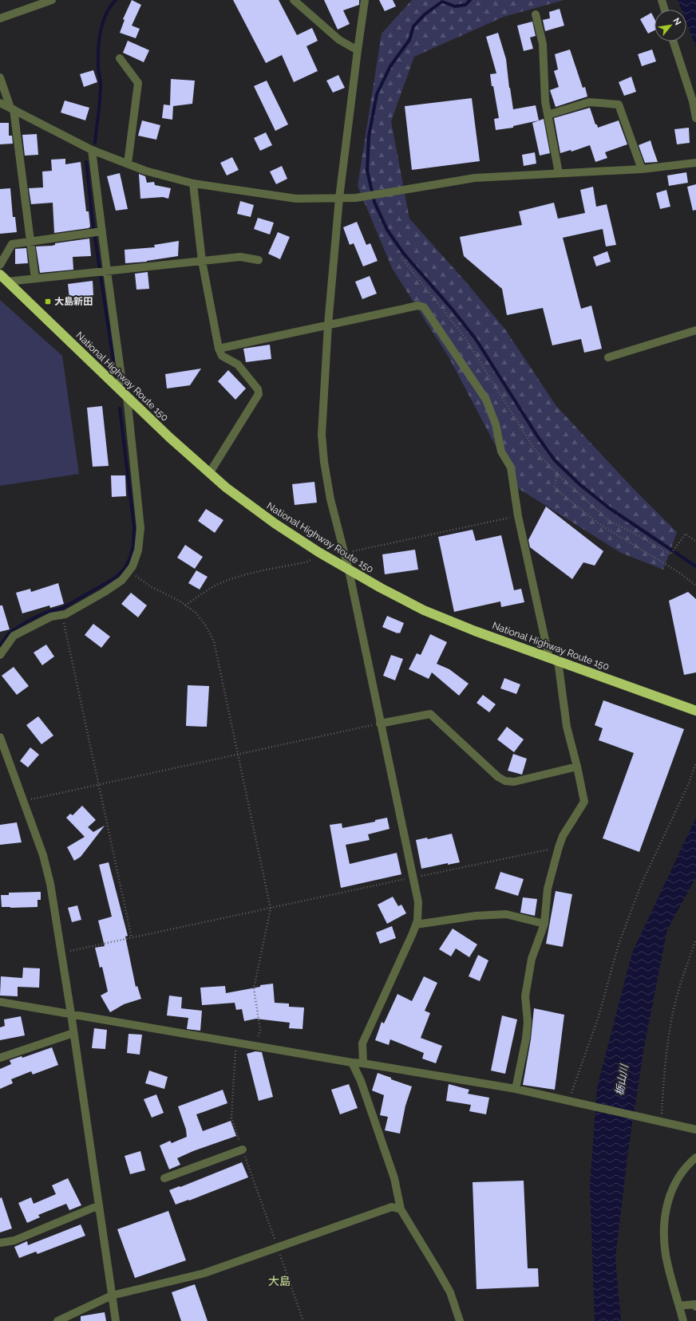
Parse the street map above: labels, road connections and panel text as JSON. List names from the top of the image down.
{
  "streets": {
    "highway": ["National Highway Route 150"]
  },
  "districts": ["大島"],
  "water": ["栃山川"],
  "places": {
    "transit": ["大島新田"]
  },
  "north": "top right"
}
